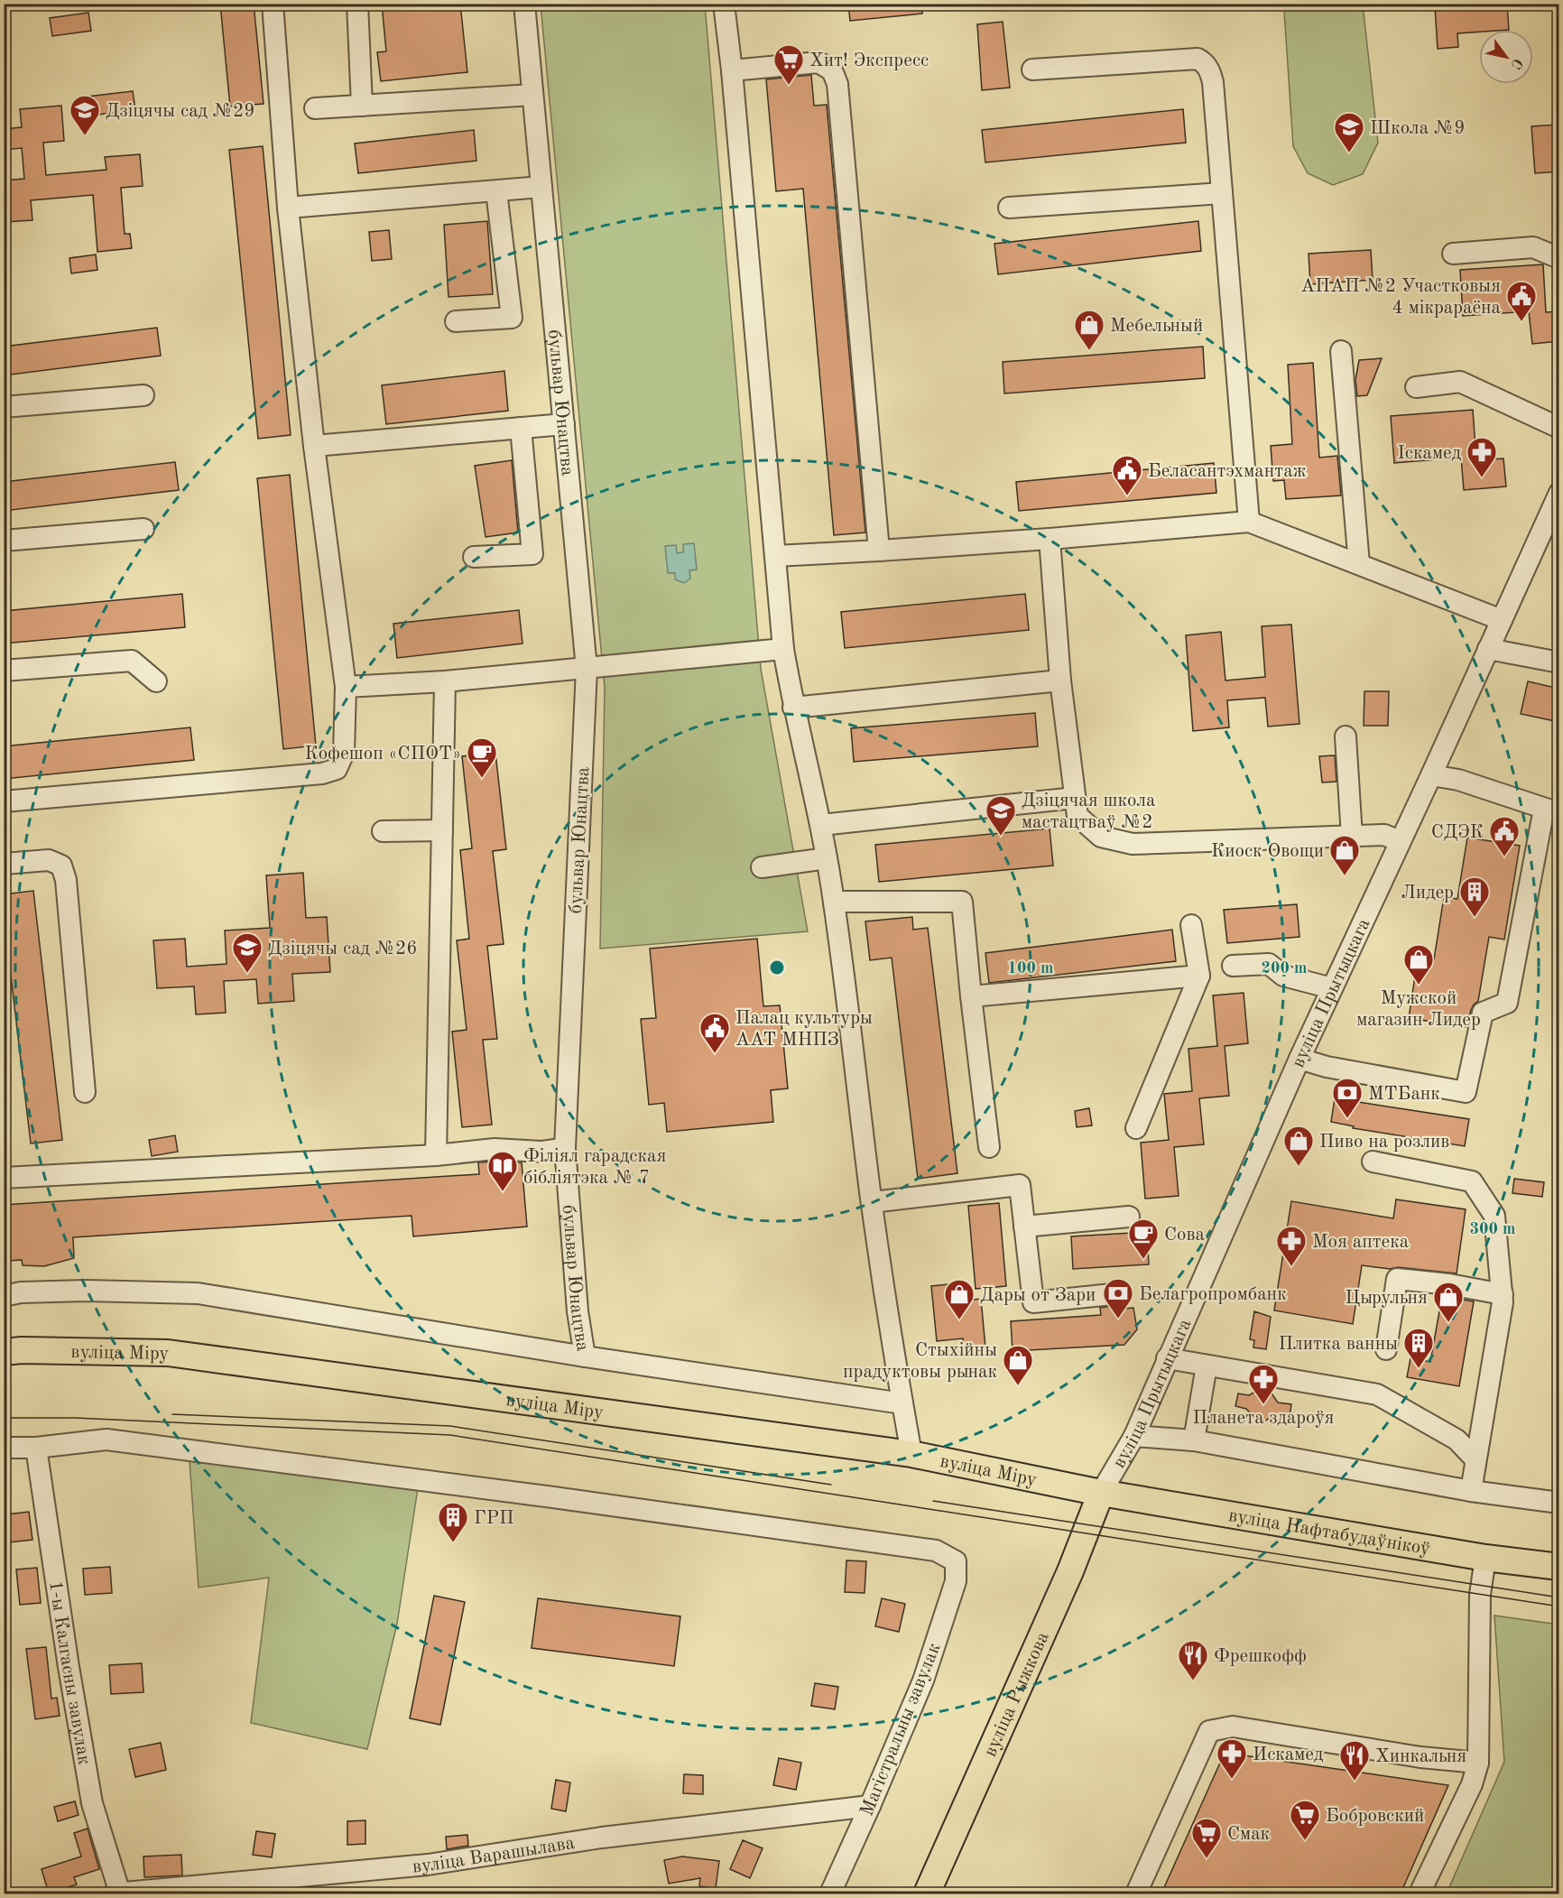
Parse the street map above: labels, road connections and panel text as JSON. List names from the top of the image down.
{
  "streets": {
    "main road": ["вуліца Міру", "вуліца Нафтабудаўнікоў", "вуліца Рыжкова"],
    "street": [
      "бульвар Юнацтва",
      "вуліца Прытыцкага",
      "1-ы Калгасны завулак",
      "Магістральны завулак",
      "вуліца Варашылава"
    ]
  },
  "crossings": [
    ["вуліца Прытыцкага", "вуліца Міру"],
    ["вуліца Прытыцкага", "вуліца Нафтабудаўнікоў"],
    ["вуліца Прытыцкага", "вуліца Рыжкова"],
    ["вуліца Міру", "вуліца Нафтабудаўнікоў"],
    ["вуліца Міру", "вуліца Рыжкова"],
    ["вуліца Нафтабудаўнікоў", "вуліца Рыжкова"],
    ["1-ы Калгасны завулак", "Магістральны завулак"],
    ["1-ы Калгасны завулак", "вуліца Варашылава"],
    ["Магістральны завулак", "вуліца Варашылава"]
  ],
  "places": {
    "supermarket": ["Хит! Экспресс", "Бобровский", "Смак"],
    "school or university": [
      "Дзіцячы сад №29",
      "Школа №9",
      "Дзіцячая школа мастацтваў №2",
      "Дзіцячы сад №26"
    ],
    "public building": [
      "АПАП №2 Участковыя 4 мікрараёна",
      "Беласантэхмантаж",
      "СДЭК",
      "Палац культуры ААТ МНПЗ"
    ],
    "shop": [
      "Мебельный",
      "Киоск Овощи",
      "Мужской магазин Лидер",
      "Пиво на розлив",
      "Дары от Зари",
      "Цырульня",
      "Стыхійны прадуктовы рынак"
    ],
    "pharmacy": [
      "Іскамед",
      "Моя аптека",
      "Планета здароўя",
      "Искамед"
    ],
    "cafe": ["Кофешоп «СПОТ»", "Сова"],
    "building": ["Лидер", "Плитка ванны", "ГРП"],
    "bank": ["МТБанк", "Белагропромбанк"],
    "library": ["Філіял гарадская бібліятэка № 7"],
    "restaurant": ["Фрешкофф", "Хинкальня"]
  },
  "north": "bottom right",
  "rings": ["100 m", "200 m", "300 m"]
}
